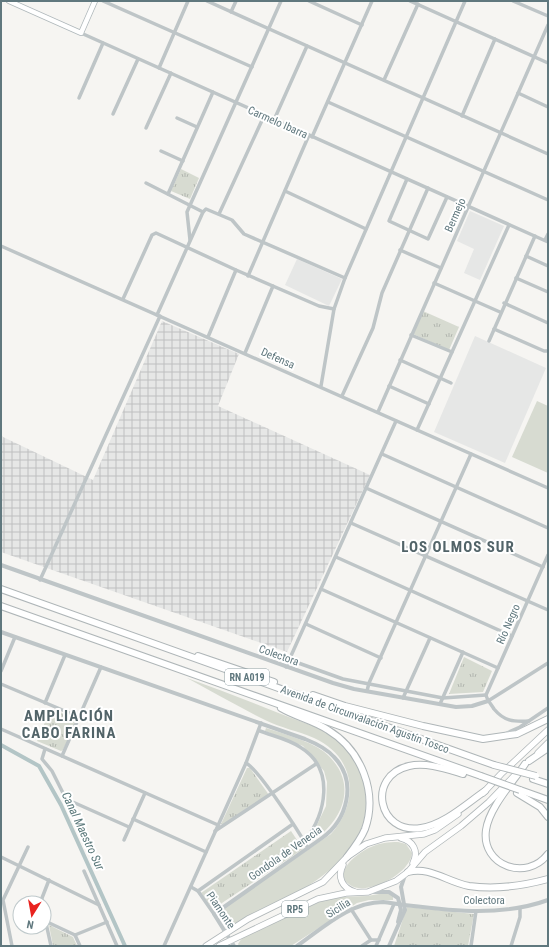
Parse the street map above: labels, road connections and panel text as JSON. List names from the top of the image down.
{
  "streets": {
    "highway": ["RN A019", "Avenida de Circunvalación Agustín Tosco"],
    "main road": ["Carmelo Ibarra", "RP5"],
    "street": [
      "Bermejo",
      "Defensa",
      "Río Negro",
      "Colectora",
      "Gondola de Venecia",
      "Sicilia",
      "Piamonte"
    ]
  },
  "crossings": [
    ["Carmelo Ibarra", "Bermejo"],
    ["Bermejo", "Defensa"],
    ["Colectora", "Sicilia"],
    ["Gondola de Venecia", "Piamonte"],
    ["RP5", "Piamonte"]
  ],
  "districts": ["LOS OLMOS SUR", "AMPLIACIÓN CABO FARINA"],
  "water": ["Canal Maestro Sur"],
  "north": "bottom"
}
